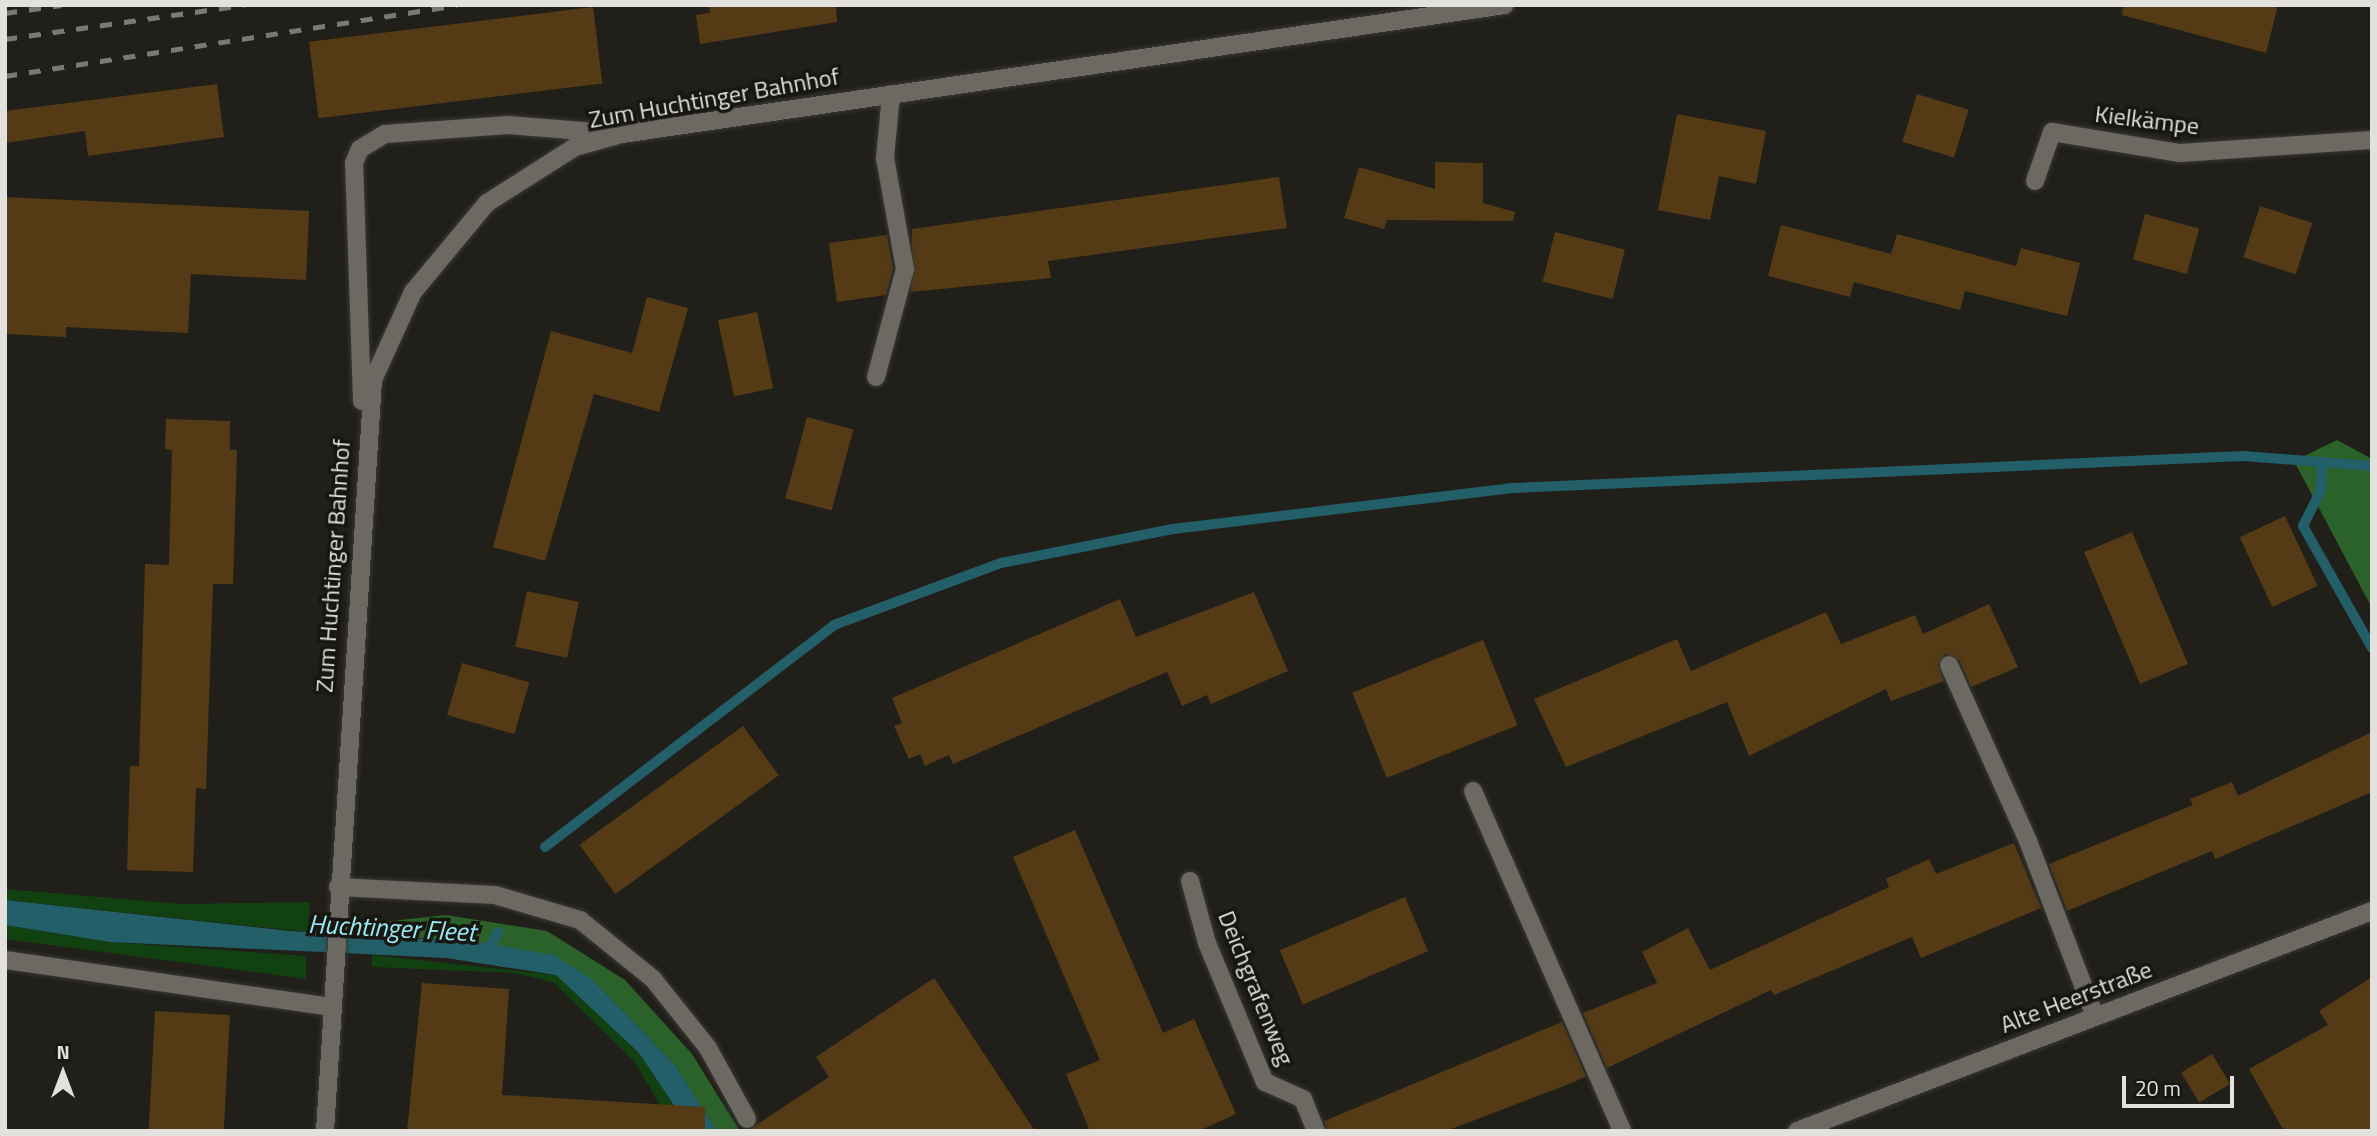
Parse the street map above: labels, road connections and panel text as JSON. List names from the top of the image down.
{
  "streets": {
    "street": [
      "Zum Huchtinger Bahnhof",
      "Kielkämpe",
      "Deichgrafenweg",
      "Alte Heerstraße"
    ]
  },
  "water": ["Huchtinger Fleet"],
  "scale_bar": "20 m",
  "north": "top"
}
